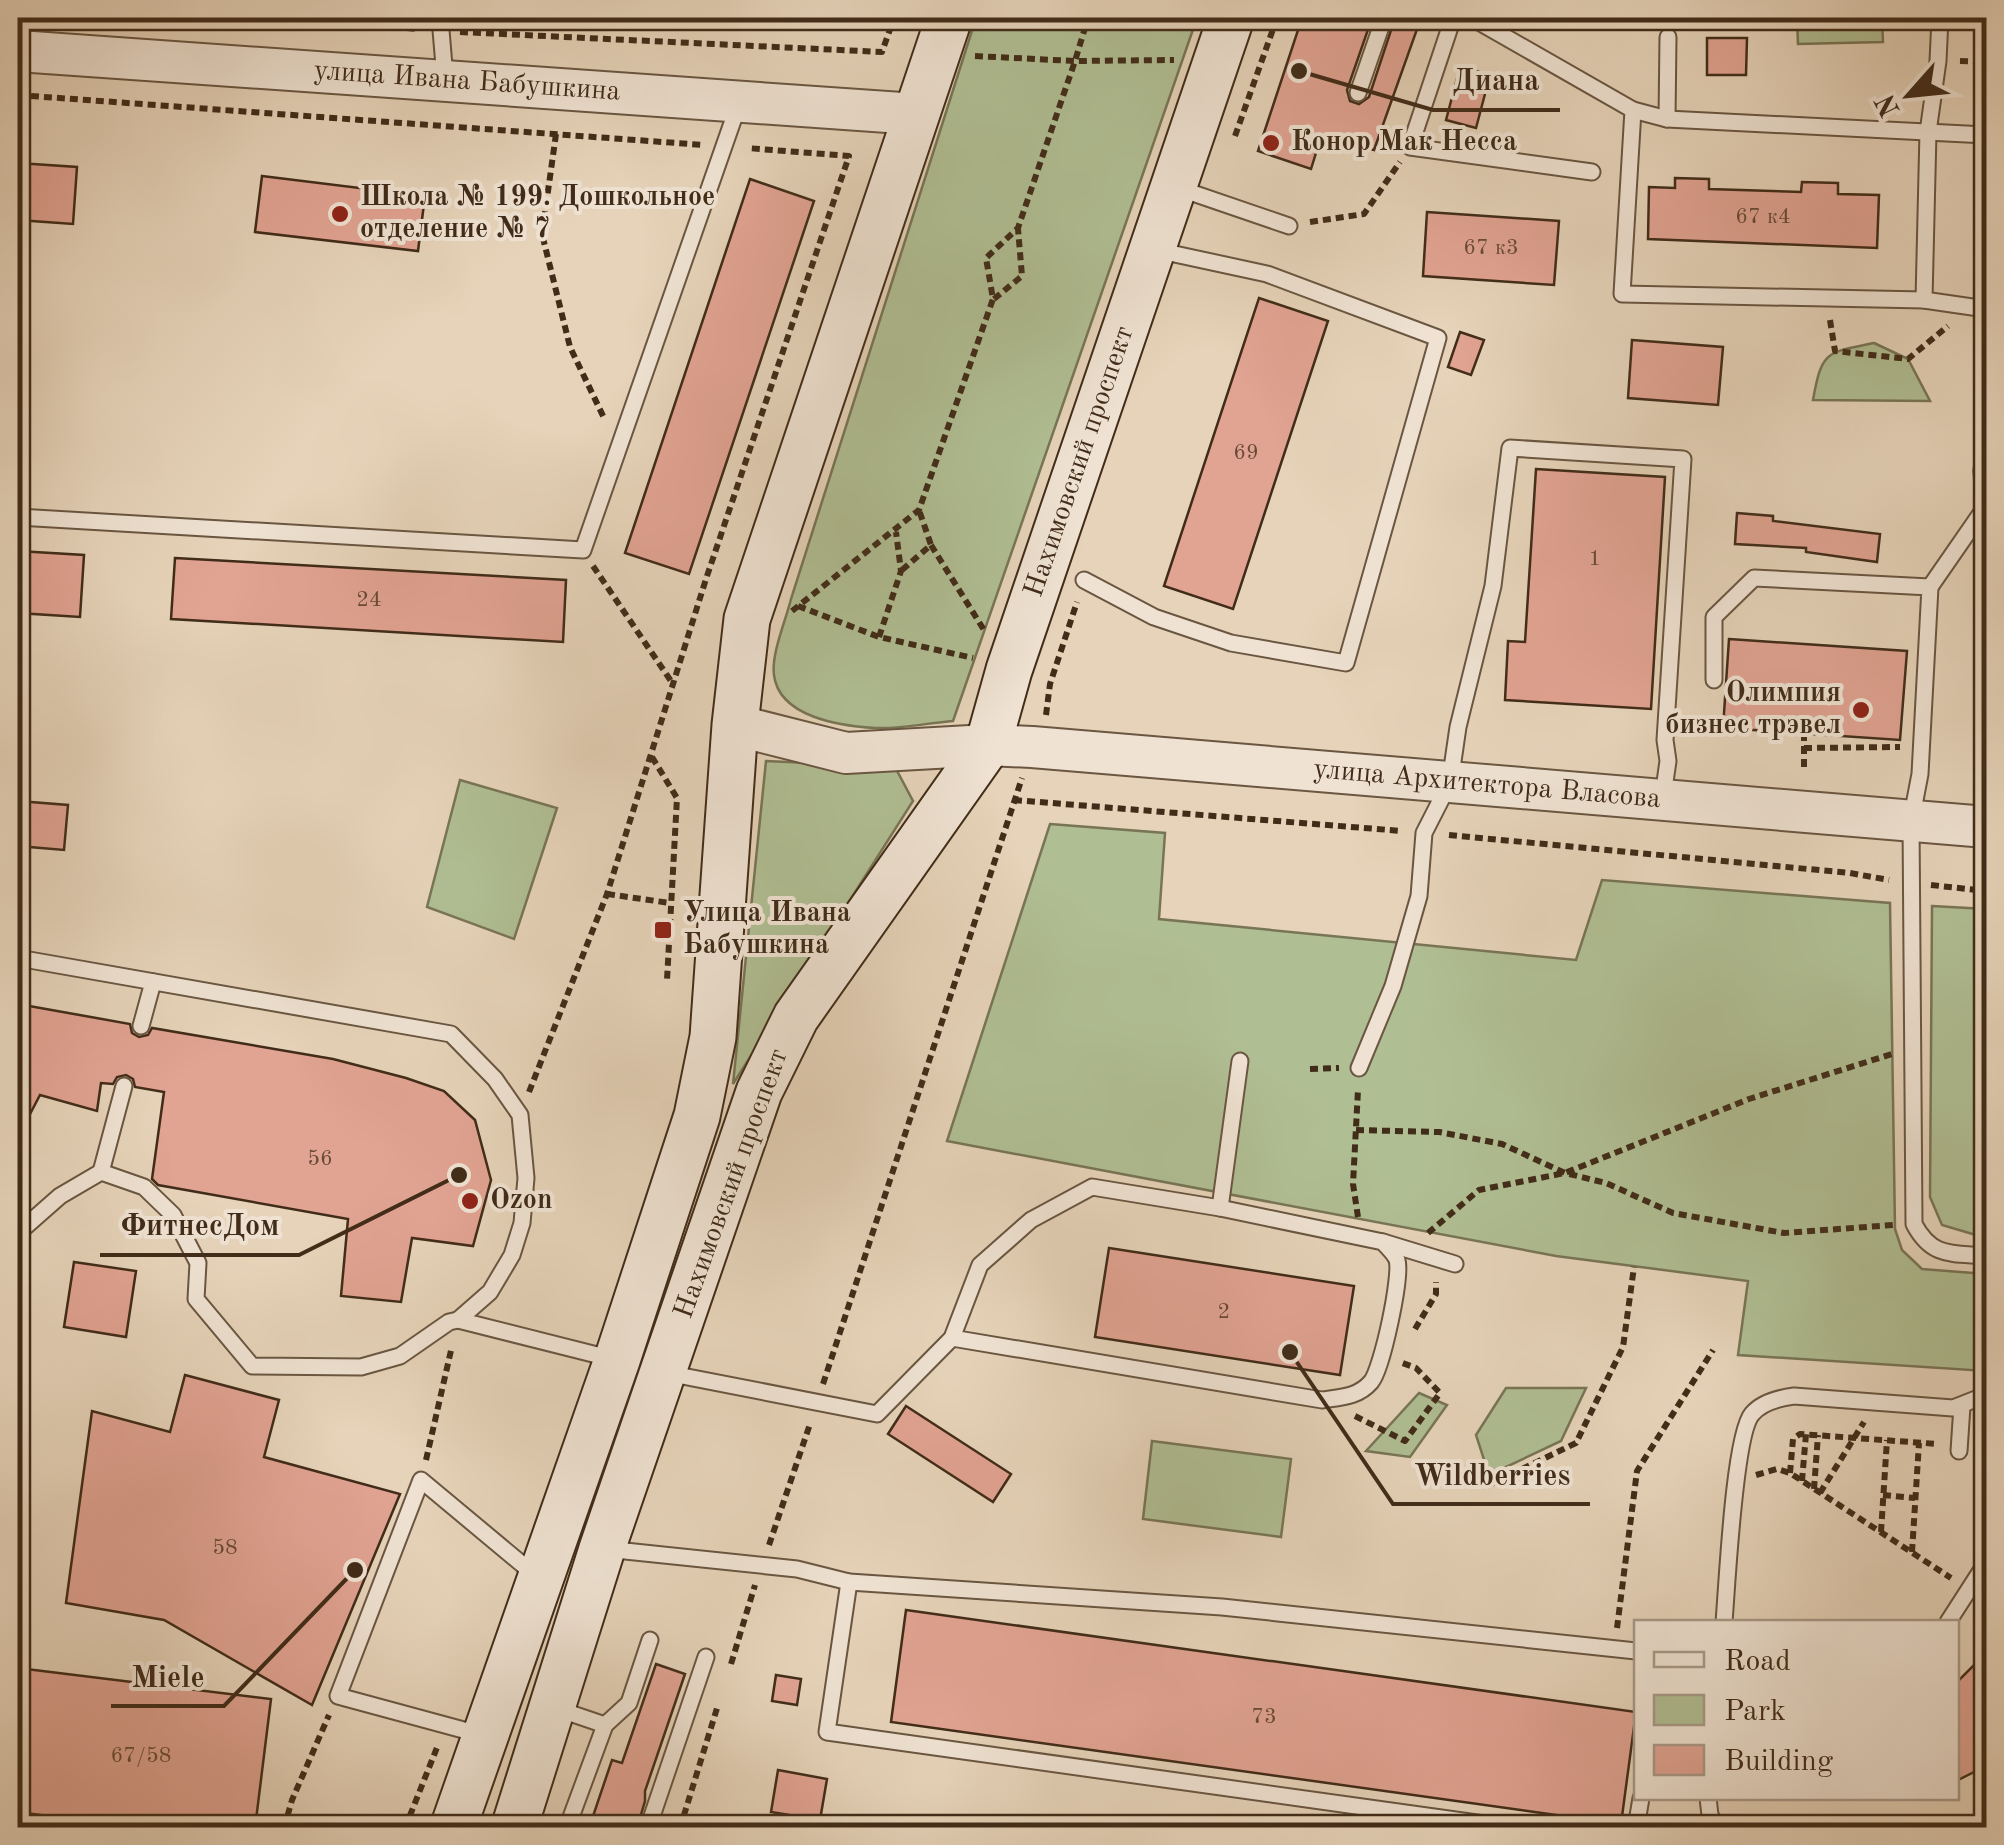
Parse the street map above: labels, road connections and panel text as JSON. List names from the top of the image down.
{
  "streets": {
    "main road": ["Нахимовский проспект"],
    "street": ["улица Ивана Бабушкина", "улица Архитектора Власова"]
  },
  "crossings": [
    ["улица Ивана Бабушкина", "Нахимовский проспект"],
    ["Нахимовский проспект", "улица Архитектора Власова"]
  ],
  "places": {
    "other": [
      "Диана",
      "Конор Мак Несса",
      "Школа № 199. Дошкольное отделение № 7",
      "Олимпия бизнес трэвел",
      "ФитнесДом",
      "Ozon",
      "Wildberries",
      "Miele"
    ],
    "transit": ["Улица Ивана Бабушкина"]
  },
  "house_numbers": [
    "67 к4",
    "67 к3",
    "69",
    "1",
    "24",
    "56",
    "2",
    "58",
    "73",
    "67/58"
  ],
  "legend": ["Road", "Park", "Building"],
  "north": "bottom left"
}
